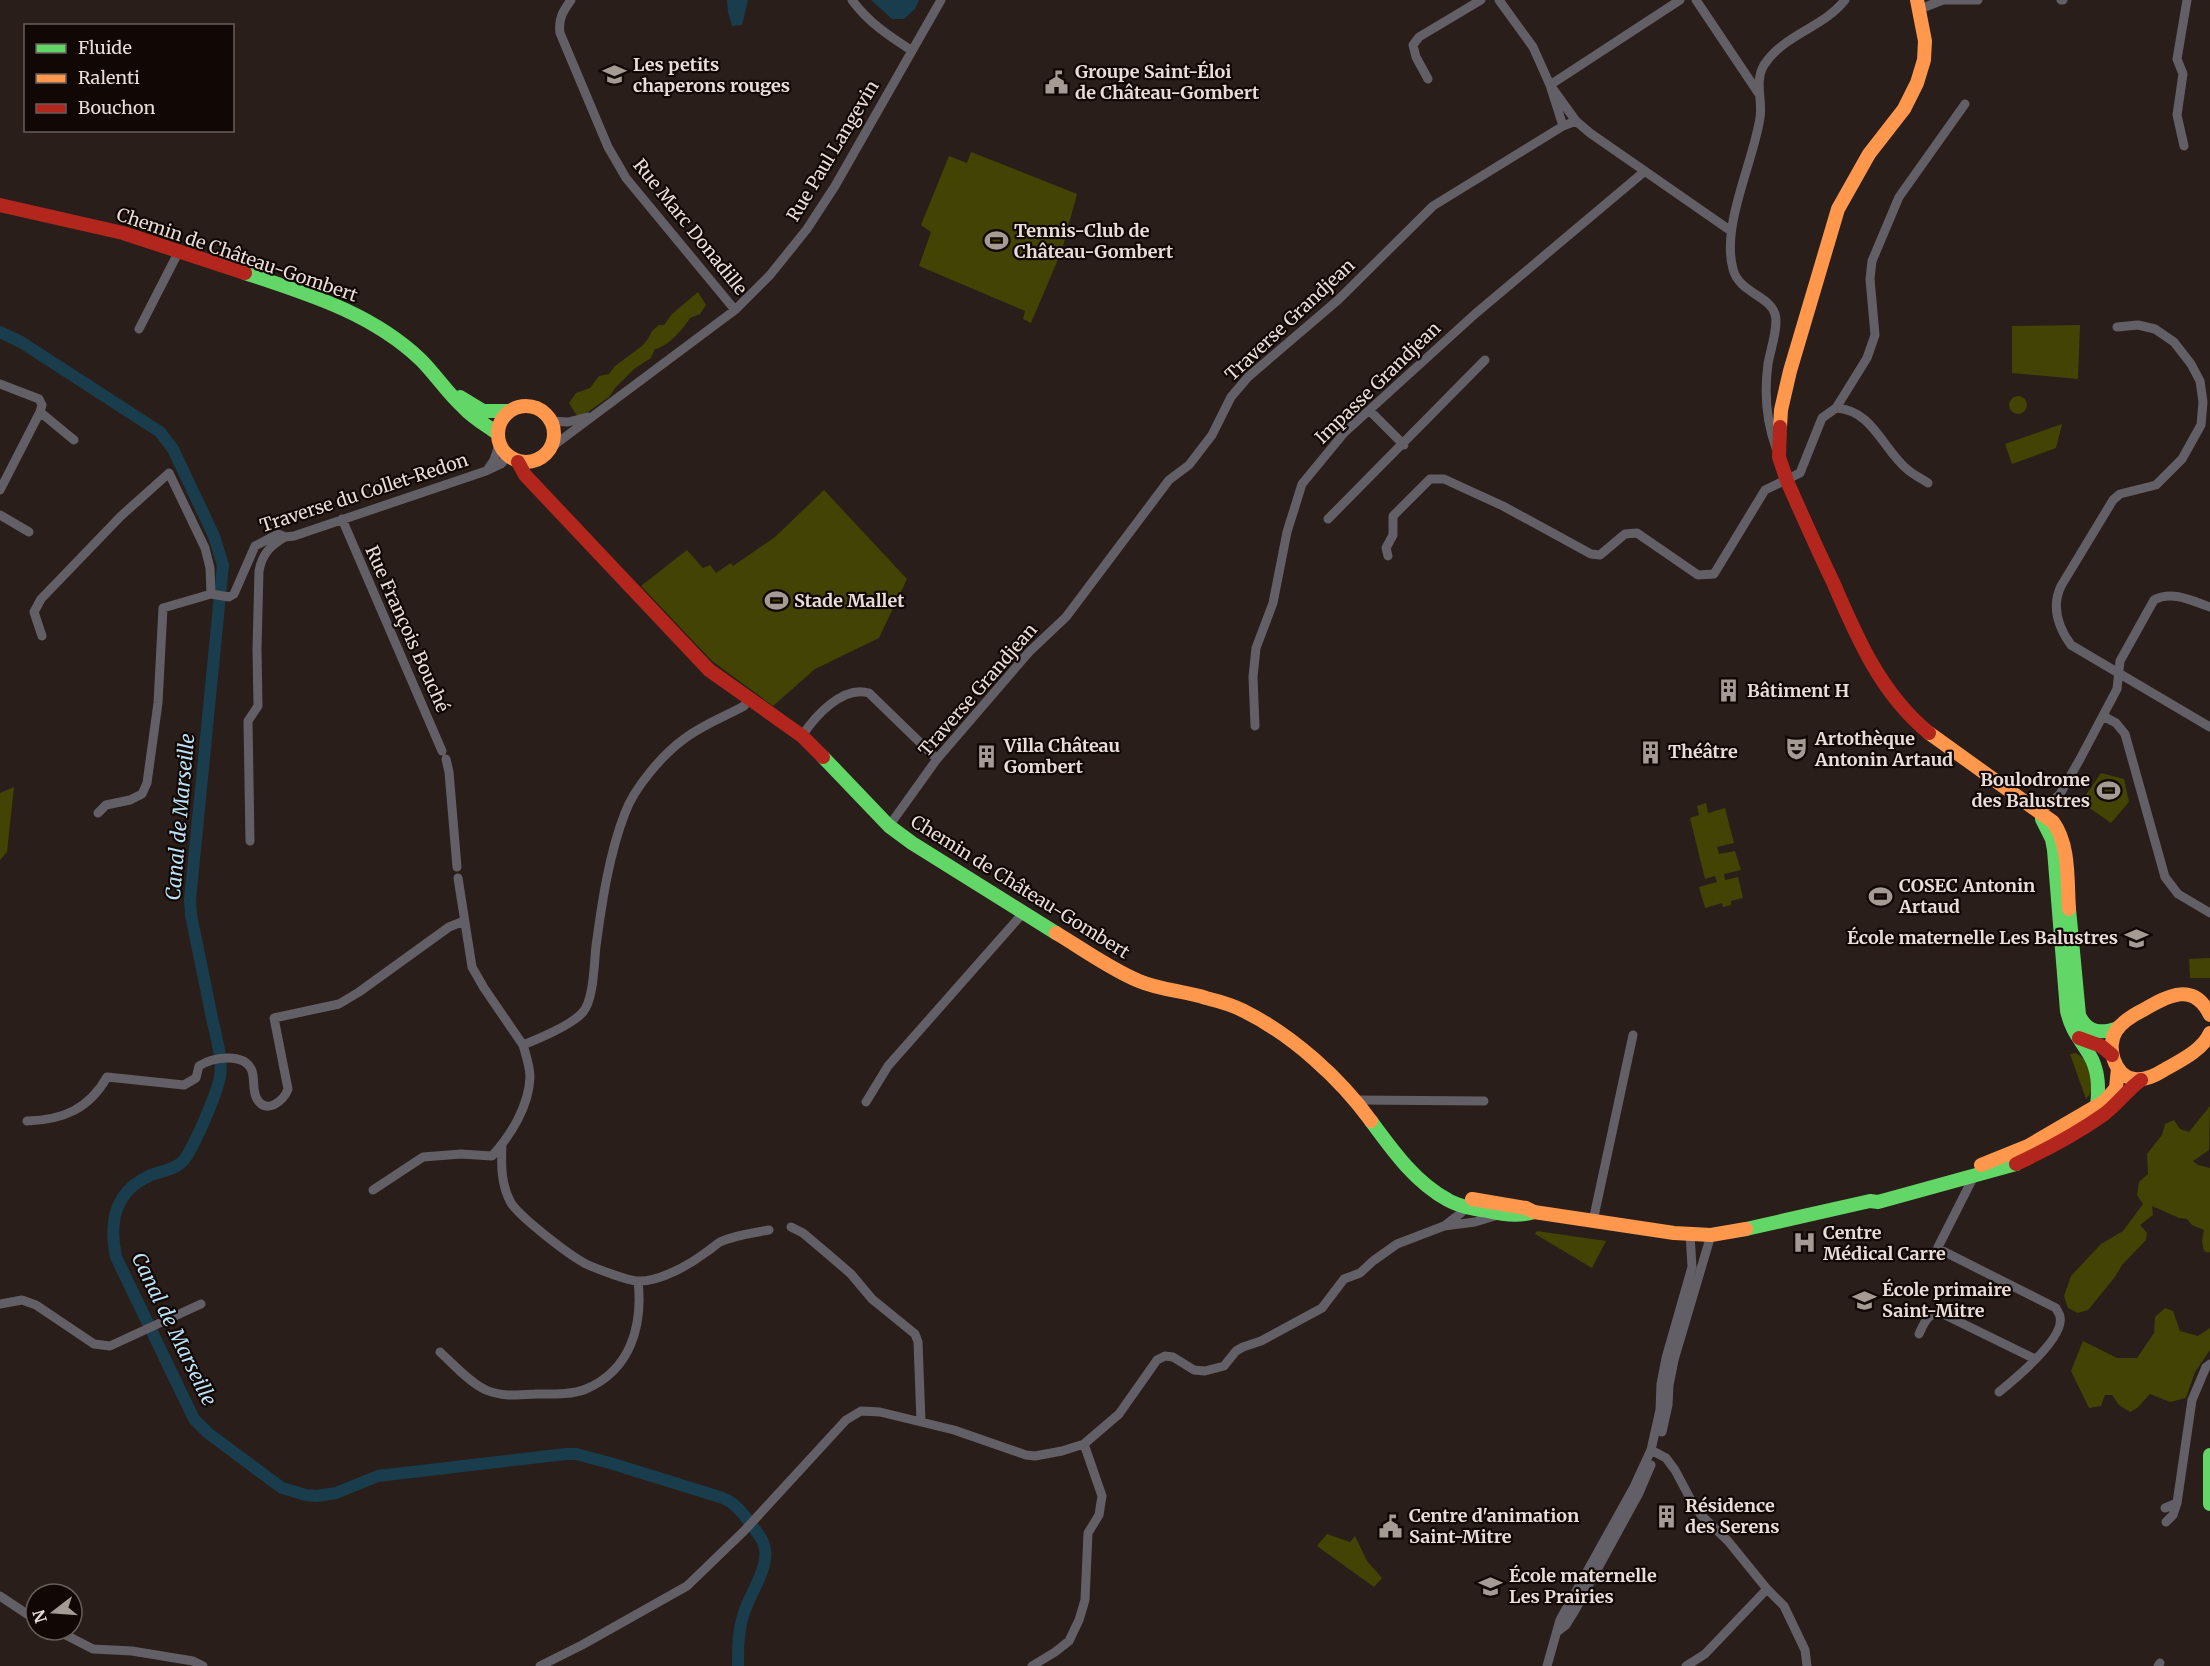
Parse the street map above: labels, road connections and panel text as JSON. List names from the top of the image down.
{
  "streets": {
    "street": [
      "Rue Paul Langevin",
      "Rue Marc Donadille",
      "Chemin de Château-Gombert",
      "Traverse Grandjean",
      "Impasse Grandjean",
      "Traverse du Collet-Redon",
      "Rue François Bouché"
    ]
  },
  "crossings": [
    ["Rue Paul Langevin", "Rue Marc Donadille"],
    ["Rue Paul Langevin", "Chemin de Château-Gombert"],
    ["Rue Paul Langevin", "Traverse du Collet-Redon"],
    ["Chemin de Château-Gombert", "Traverse Grandjean"],
    ["Chemin de Château-Gombert", "Traverse du Collet-Redon"],
    ["Traverse du Collet-Redon", "Rue François Bouché"]
  ],
  "water": ["Canal de Marseille"],
  "places": {
    "school or university": [
      "Les petits chaperons rouges",
      "École maternelle Les Balustres",
      "École primaire Saint-Mitre",
      "École maternelle Les Prairies"
    ],
    "public building": ["Groupe Saint-Éloi de Château-Gombert", "Centre d'animation Saint-Mitre"],
    "sports": [
      "Tennis-Club de Château-Gombert",
      "Stade Mallet",
      "Boulodrome des Balustres",
      "COSEC Antonin Artaud"
    ],
    "building": [
      "Bâtiment H",
      "Théâtre",
      "Villa Château Gombert",
      "Résidence des Serens"
    ],
    "theatre": ["Artothèque Antonin Artaud"],
    "hospital": ["Centre Médical Carre"]
  },
  "legend": ["Fluide", "Ralenti", "Bouchon"],
  "north": "left"
}
